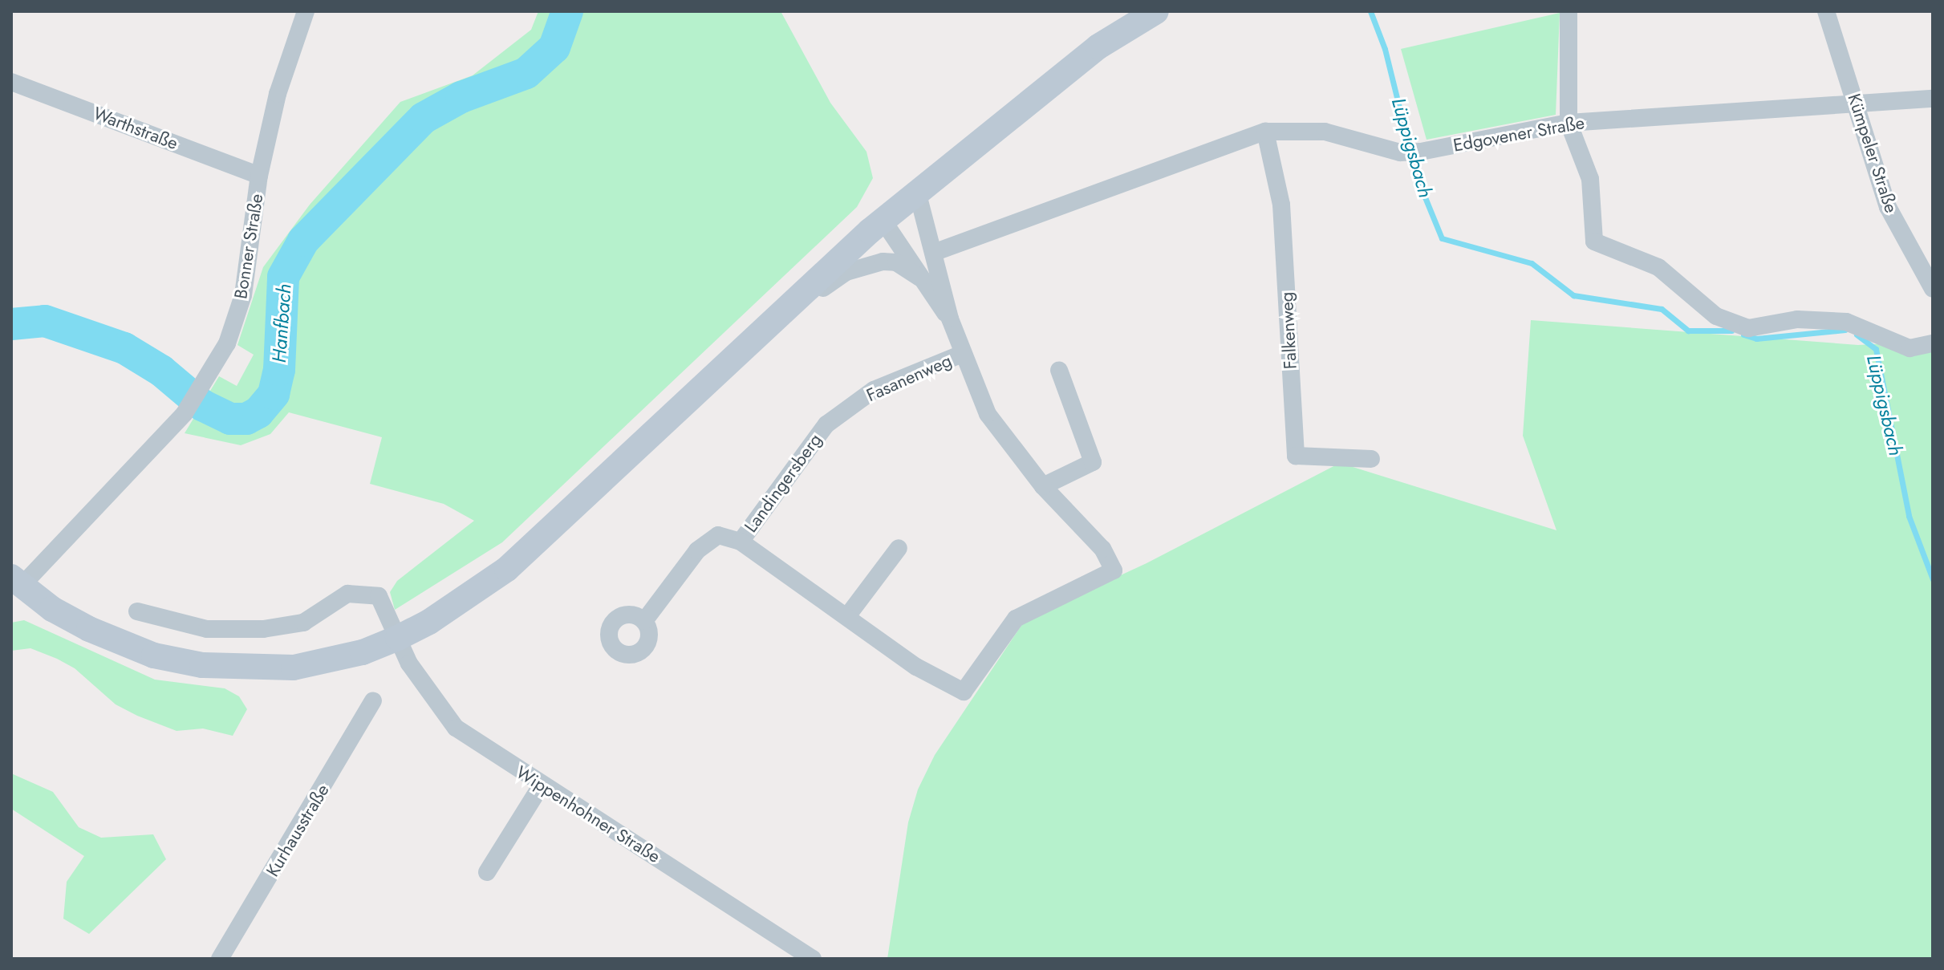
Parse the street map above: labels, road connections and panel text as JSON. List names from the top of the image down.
{
  "streets": {
    "street": [
      "Warthstraße",
      "Edgovener Straße",
      "Kümpeler Straße",
      "Bonner Straße",
      "Falkenweg",
      "Fasanenweg",
      "Landingersberg",
      "Wippenhohner Straße",
      "Kurhausstraße"
    ]
  },
  "crossings": [
    ["Warthstraße", "Bonner Straße"],
    ["Edgovener Straße", "Kümpeler Straße"],
    ["Edgovener Straße", "Falkenweg"],
    ["Edgovener Straße", "Fasanenweg"],
    ["Fasanenweg", "Landingersberg"]
  ],
  "water": ["Lüppigsbach", "Hanfbach"]
}
